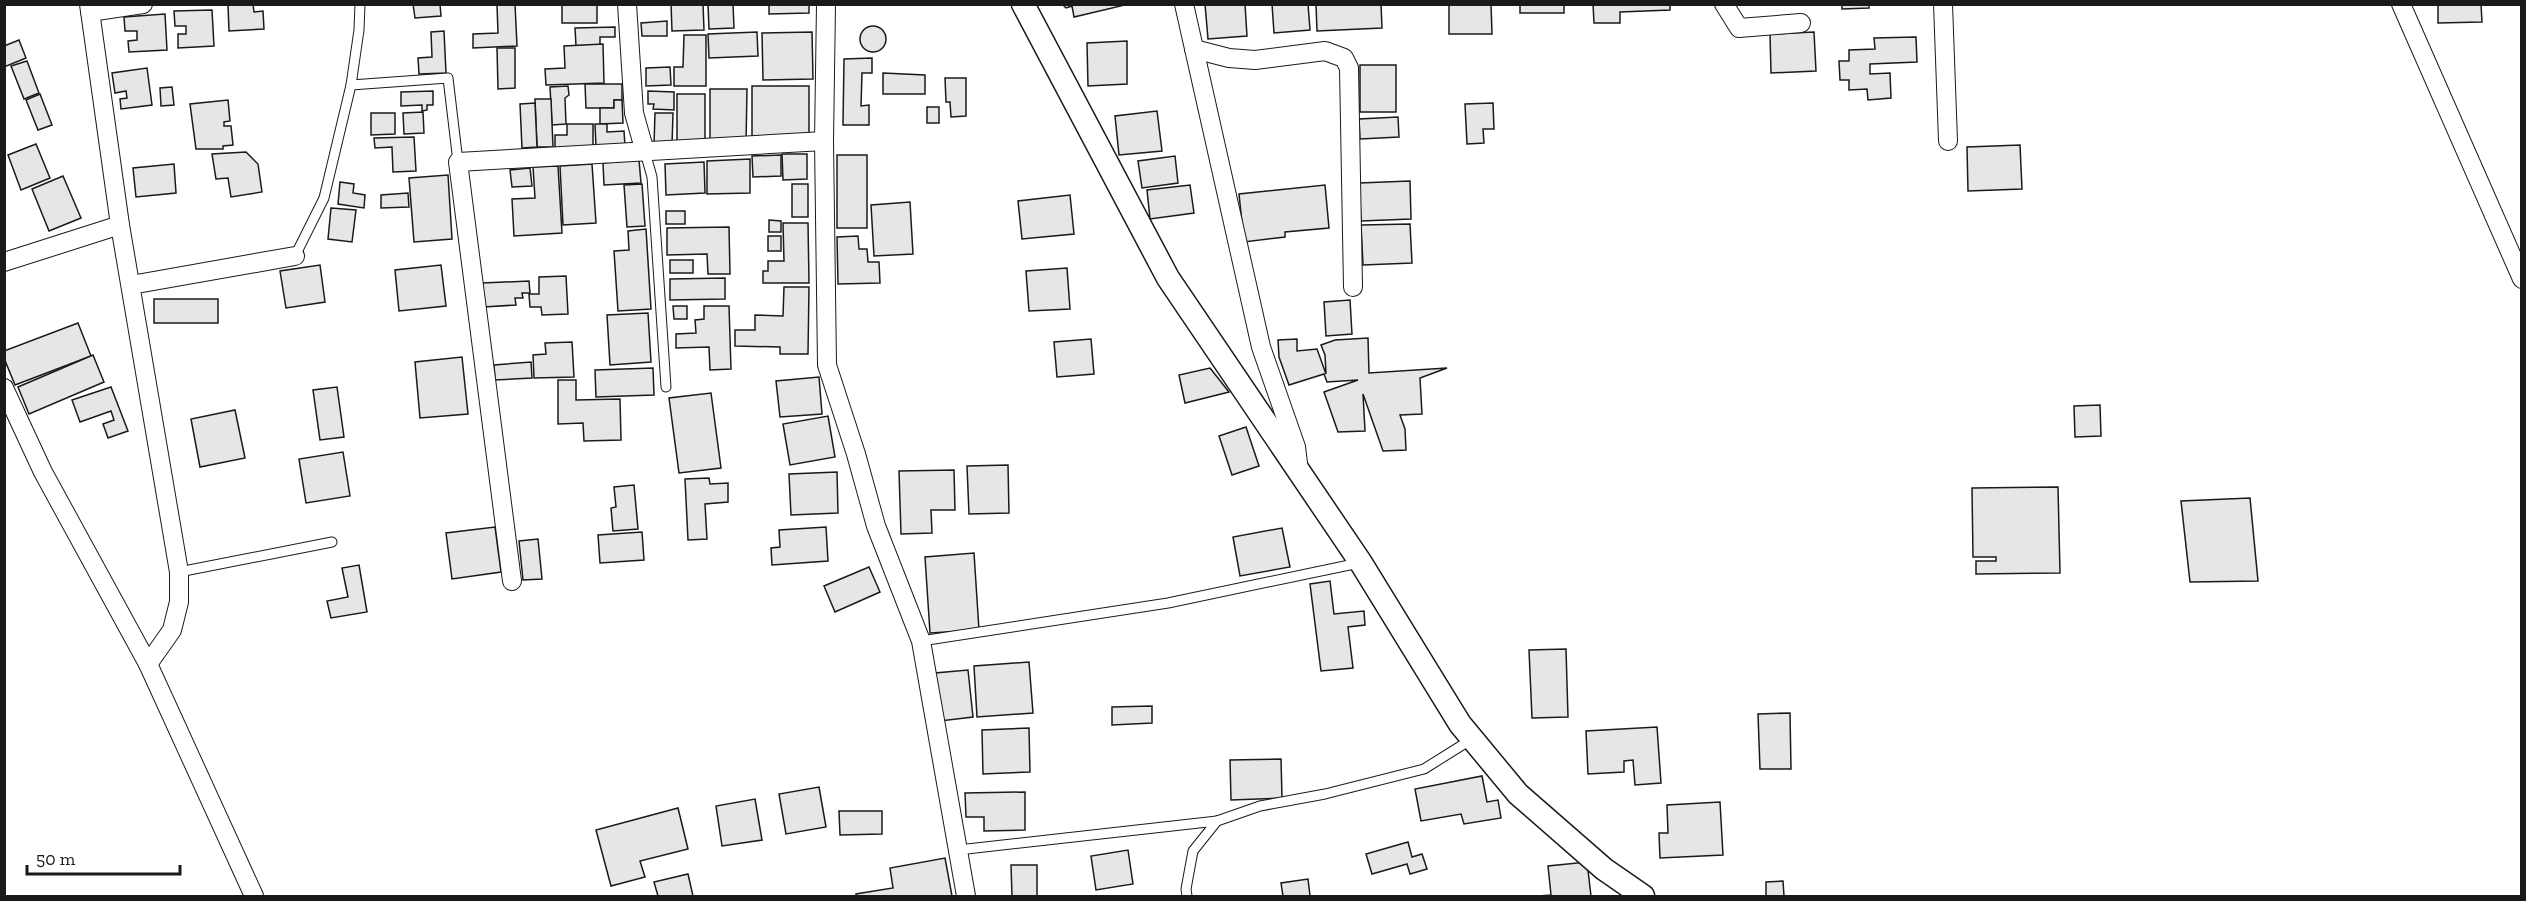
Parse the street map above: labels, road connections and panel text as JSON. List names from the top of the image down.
{
  "scale_bar": "50 m"
}
